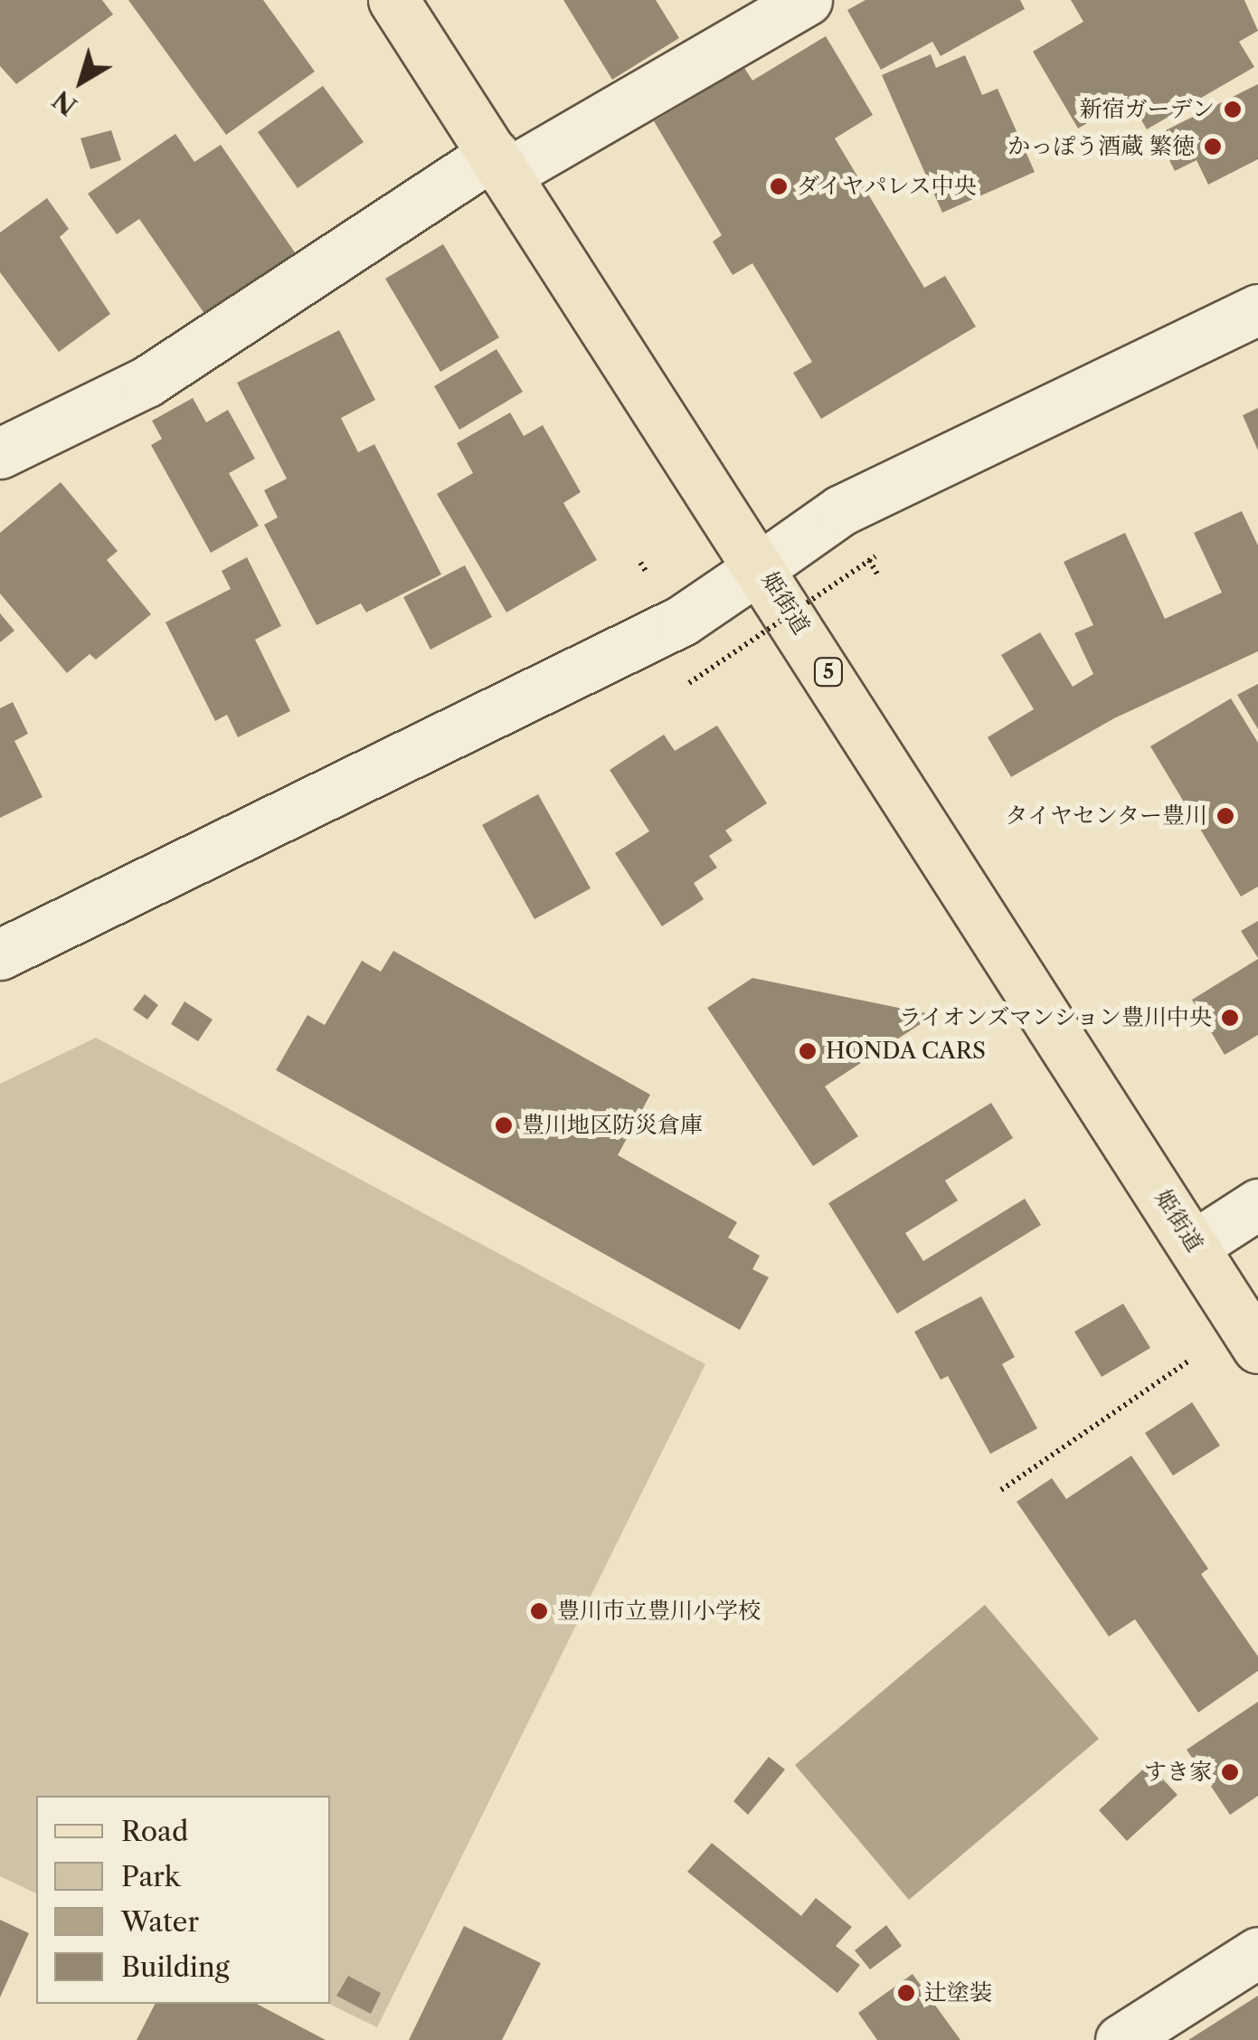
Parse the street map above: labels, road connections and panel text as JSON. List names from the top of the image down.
{
  "streets": {
    "main road": ["姫街道", "5"]
  },
  "places": [
    "新宿ガーデン",
    "かっぽう酒蔵 繁徳",
    "ダイヤパレス中央",
    "タイヤセンター豊川",
    "ライオンズマンション豊川中央",
    "HONDA CARS",
    "豊川地区防災倉庫",
    "豊川市立豊川小学校",
    "すき家",
    "辻塗装"
  ],
  "legend": [
    "Road",
    "Park",
    "Water",
    "Building"
  ],
  "north": "bottom left"
}
